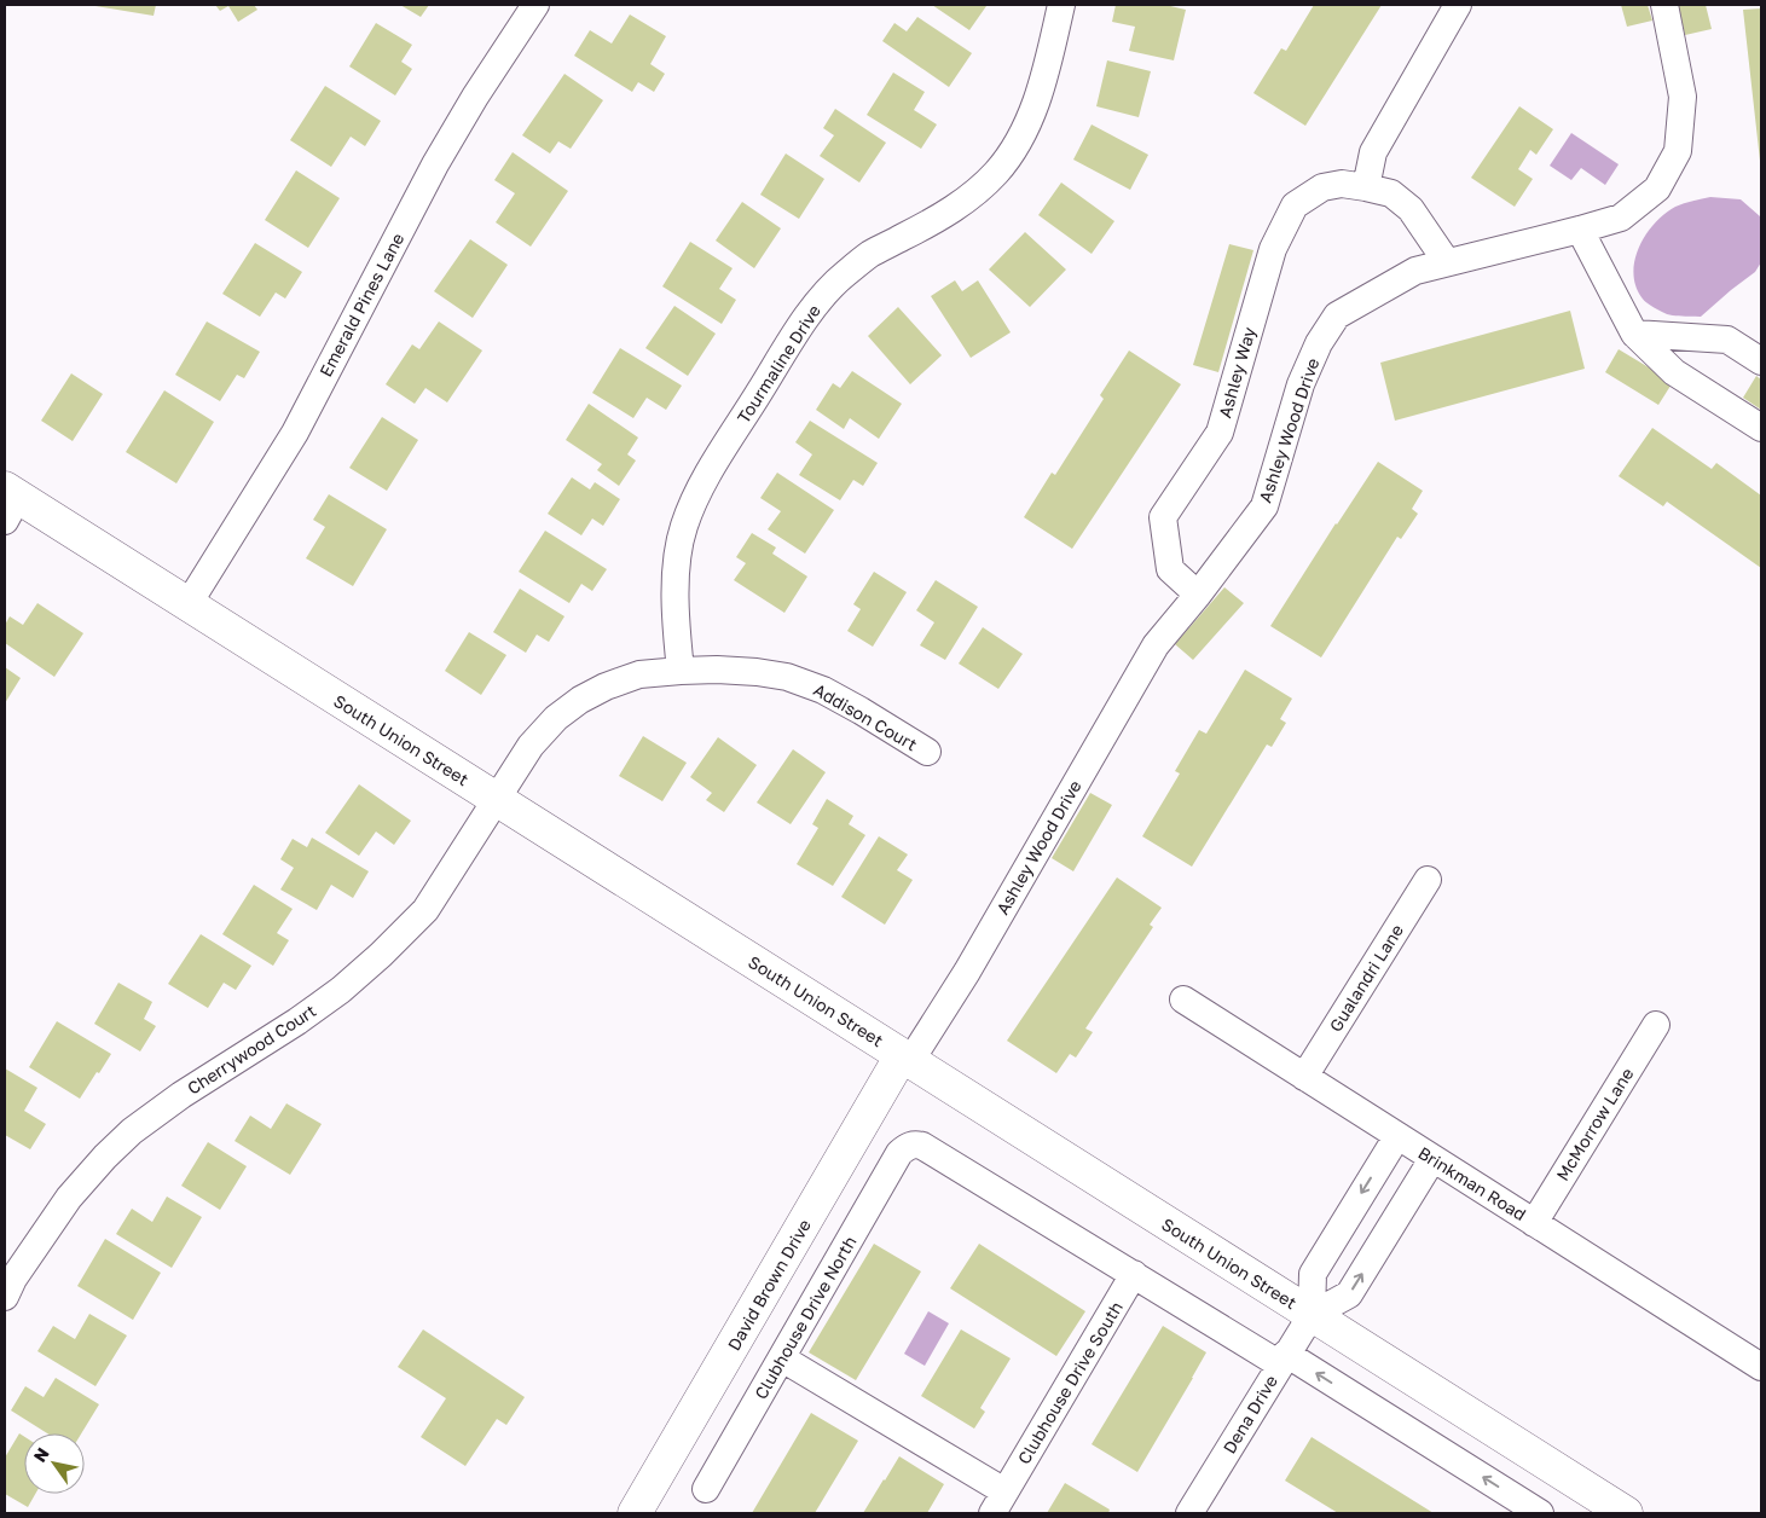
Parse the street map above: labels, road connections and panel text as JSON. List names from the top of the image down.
{
  "streets": {
    "street": [
      "Emerald Pines Lane",
      "Tourmaline Drive",
      "Ashley Way",
      "Ashley Wood Drive",
      "Addison Court",
      "South Union Street",
      "Gualandri Lane",
      "Cherrywood Court",
      "McMorrow Lane",
      "Brinkman Road",
      "David Brown Drive",
      "Clubhouse Drive North",
      "Clubhouse Drive South",
      "Dena Drive"
    ]
  },
  "crossings": [
    ["Emerald Pines Lane", "South Union Street"],
    ["Tourmaline Drive", "Addison Court"],
    ["Ashley Way", "Ashley Wood Drive"],
    ["Ashley Wood Drive", "South Union Street"],
    ["Ashley Wood Drive", "David Brown Drive"],
    ["Addison Court", "South Union Street"],
    ["Addison Court", "Cherrywood Court"],
    ["South Union Street", "Cherrywood Court"],
    ["South Union Street", "David Brown Drive"],
    ["South Union Street", "Dena Drive"],
    ["Gualandri Lane", "Brinkman Road"],
    ["McMorrow Lane", "Brinkman Road"],
    ["Clubhouse Drive North", "Clubhouse Drive South"]
  ],
  "north": "top left"
}
